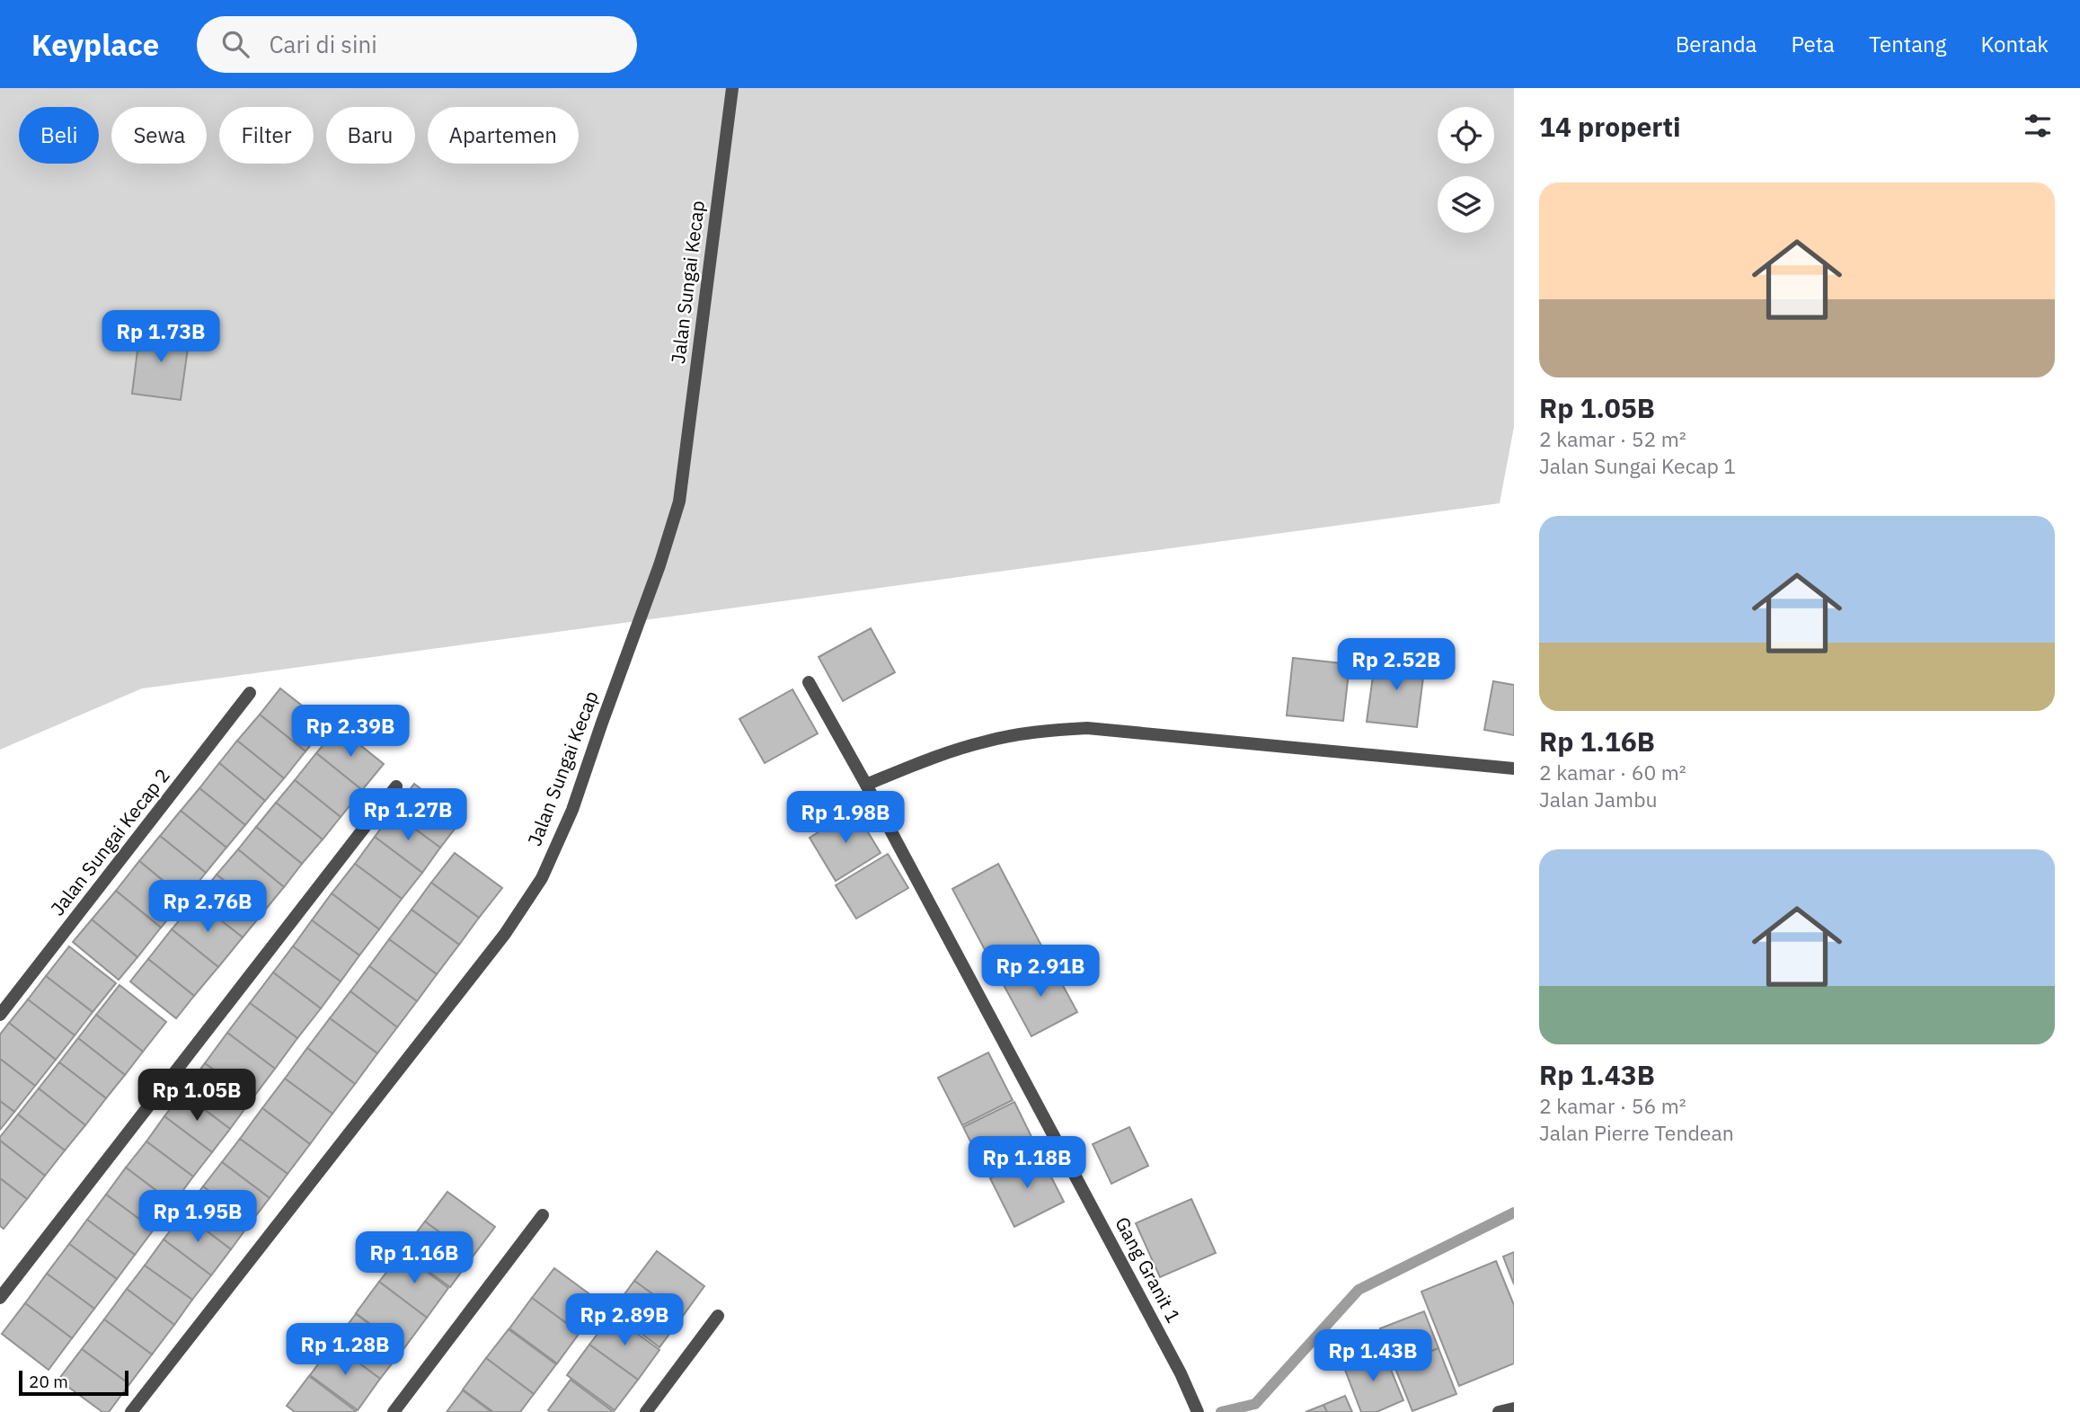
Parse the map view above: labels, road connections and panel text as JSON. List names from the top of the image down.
{
  "streets": {
    "street": ["Jalan Sungai Kecap", "Jalan Sungai Kecap 2", "Gang Granit 1"]
  },
  "scale_bar": "20 m",
  "page": {
    "header": "Keyplace",
    "search": "Cari di sini",
    "nav": [
      "Beranda",
      "Peta",
      "Tentang",
      "Kontak"
    ],
    "heading": "14 properti",
    "chip": [
      "Beli",
      "Sewa",
      "Filter",
      "Baru",
      "Apartemen"
    ],
    "list": [
      {
        "name": "Rp 1.05B",
        "note": "2 kamar · 52 m² · Jalan Sungai Kecap 1"
      },
      {
        "name": "Rp 1.16B",
        "note": "2 kamar · 60 m² · Jalan Jambu"
      },
      {
        "name": "Rp 1.43B",
        "note": "2 kamar · 56 m² · Jalan Pierre Tendean"
      }
    ],
    "price": [
      "Rp 1.73B",
      "Rp 2.52B",
      "Rp 2.39B",
      "Rp 1.27B",
      "Rp 1.98B",
      "Rp 2.76B",
      "Rp 2.91B",
      "Rp 1.05B",
      "Rp 1.18B",
      "Rp 1.95B",
      "Rp 1.16B",
      "Rp 2.89B",
      "Rp 1.28B",
      "Rp 1.43B"
    ],
    "scale": "20 m"
  }
}
